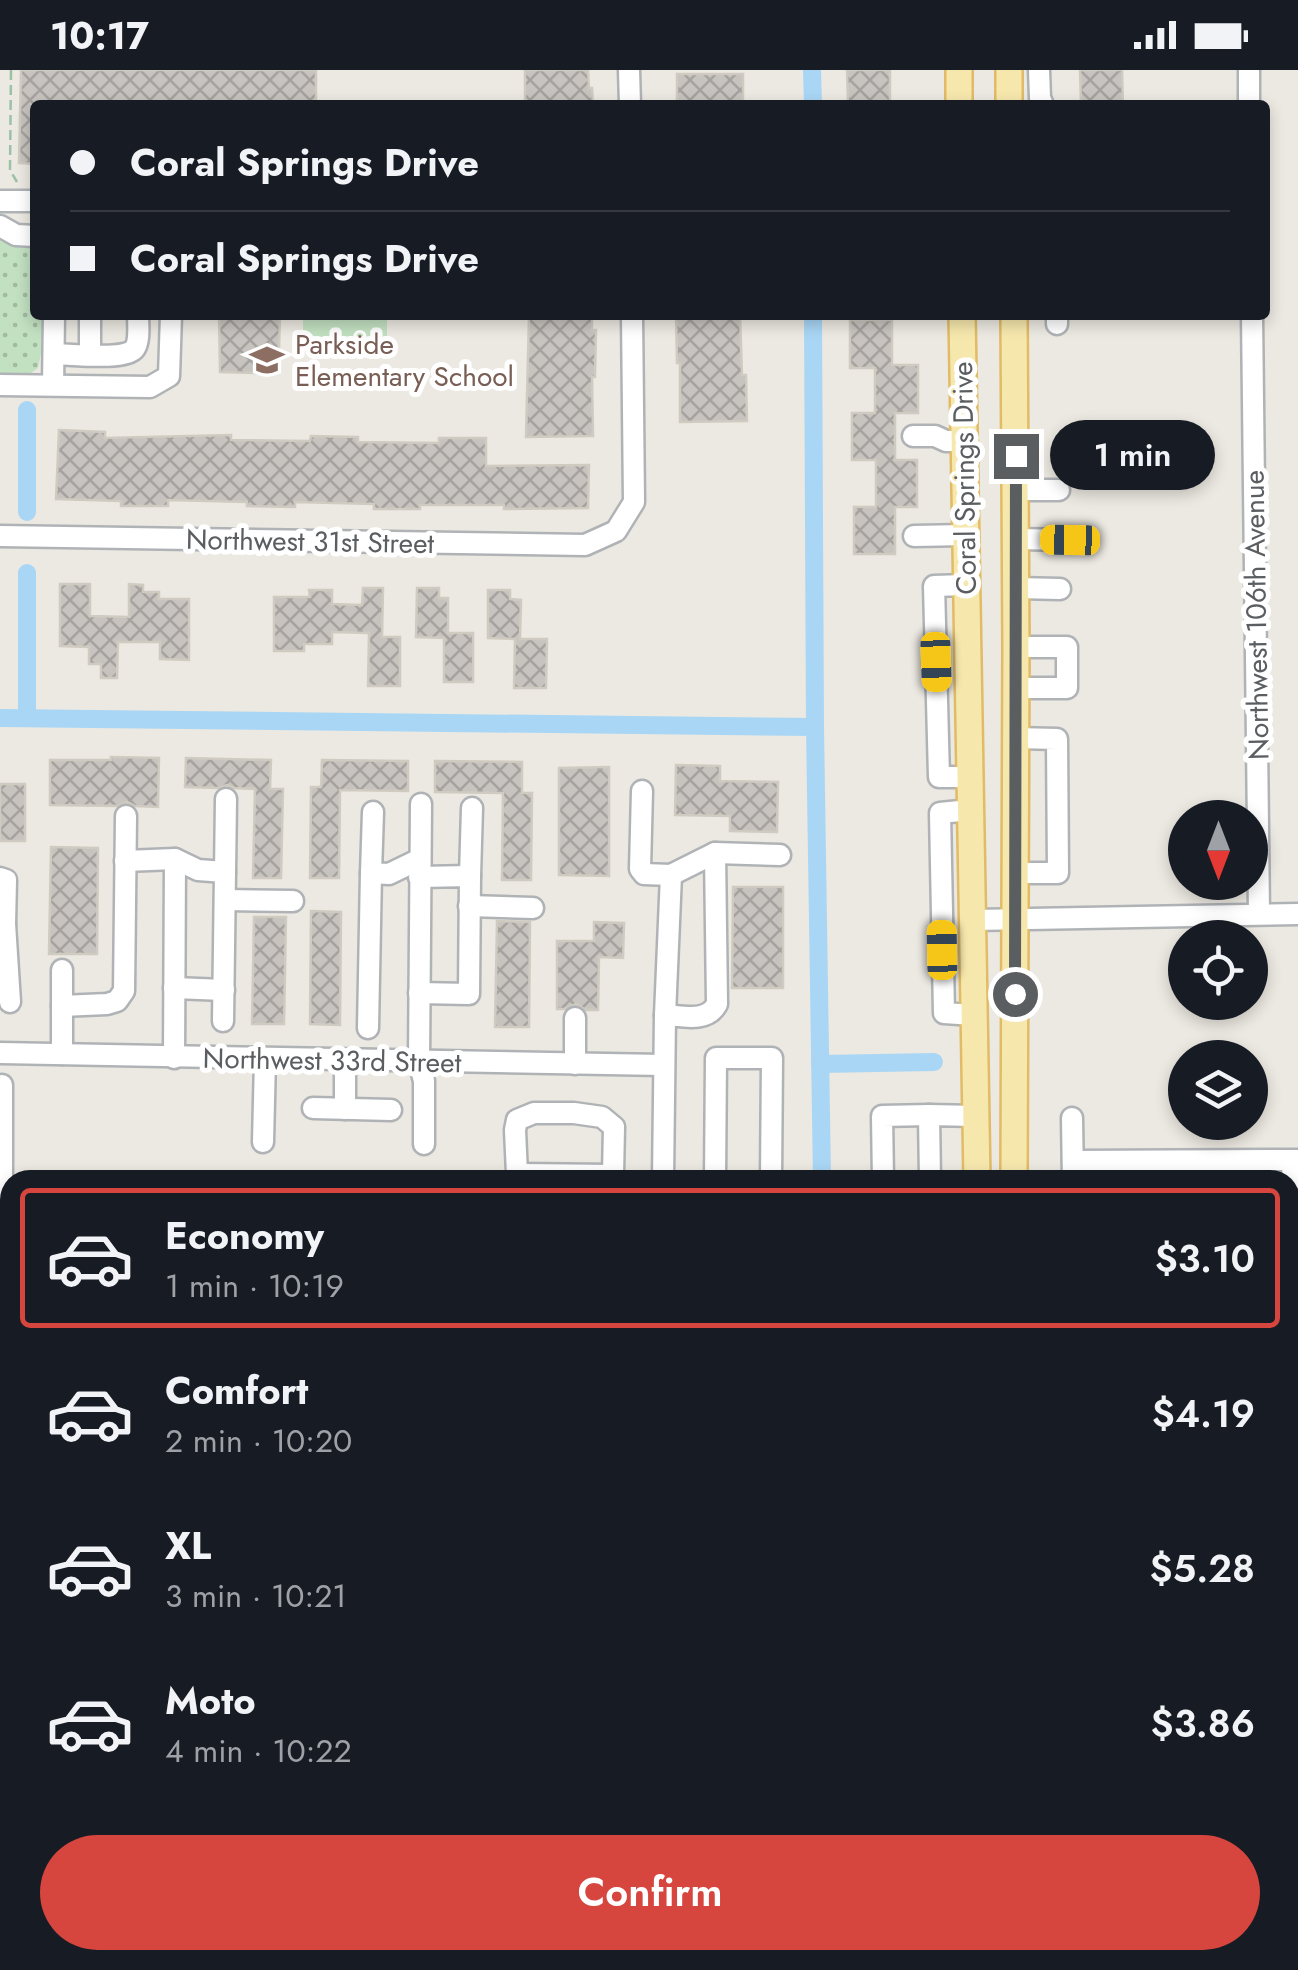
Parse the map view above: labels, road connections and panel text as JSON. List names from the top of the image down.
{
  "streets": {
    "main road": ["Coral Springs Drive"],
    "street": ["Northwest 31st Street", "Northwest 106th Avenue", "Northwest 33rd Street"]
  },
  "places": {
    "school or university": ["Parkside Elementary School"]
  },
  "north": "bottom",
  "page": {
    "status": "10:17",
    "banner": ["Coral Springs Drive", "Coral Springs Drive"],
    "bubble": "1 min",
    "list": [
      {
        "name": "Economy",
        "note": "1 min · 10:19",
        "value": "$3.10"
      },
      {
        "name": "Comfort",
        "note": "2 min · 10:20",
        "value": "$4.19"
      },
      {
        "name": "XL",
        "note": "3 min · 10:21",
        "value": "$5.28"
      },
      {
        "name": "Moto",
        "note": "4 min · 10:22",
        "value": "$3.86"
      }
    ],
    "buttons": "Confirm"
  }
}
